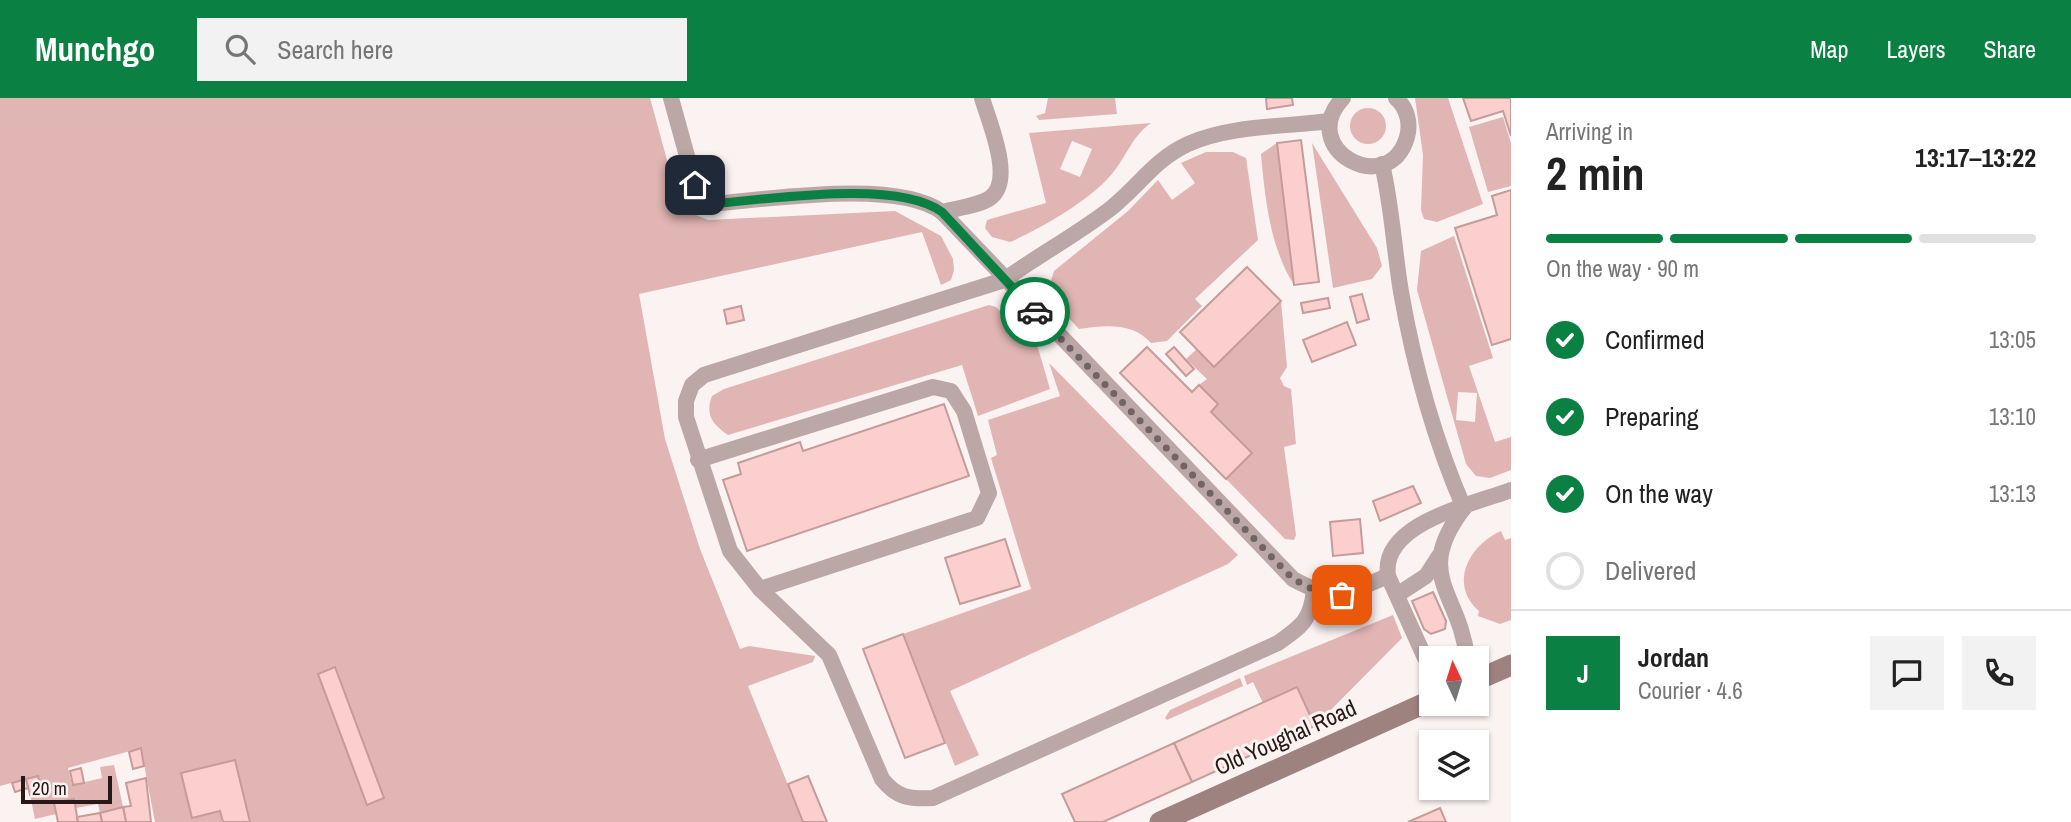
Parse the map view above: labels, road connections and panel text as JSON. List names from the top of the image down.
{
  "streets": {
    "street": ["Old Youghal Road"]
  },
  "scale_bar": "20 m",
  "north": "top",
  "page": {
    "header": "Munchgo",
    "search": "Search here",
    "nav": ["Map", "Layers", "Share"],
    "heading": ["2 min", "Arriving in", "13:17–13:22"],
    "panel": ["Jordan", "Courier · 4.6"],
    "bar": "On the way · 90 m",
    "list": [
      ["Confirmed", "13:05"],
      ["Preparing", "13:10"],
      ["On the way", "13:13"],
      "Delivered"
    ],
    "round": "J",
    "scale": "20 m"
  }
}
